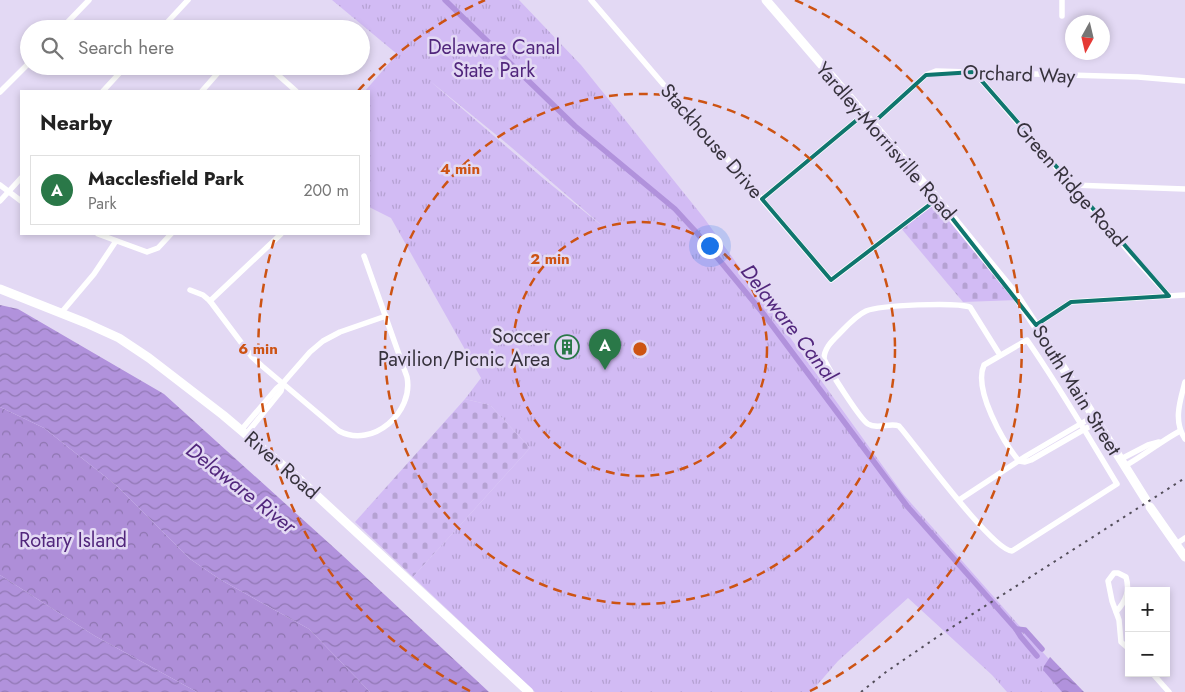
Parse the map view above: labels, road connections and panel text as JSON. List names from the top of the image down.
{
  "streets": {
    "main road": ["Yardley-Morrisville Road", "South Main Street", "River Road"],
    "street": ["Orchard Way", "Stackhouse Drive", "Green Ridge Road"]
  },
  "crossings": [
    ["Orchard Way", "Yardley-Morrisville Road"],
    ["Orchard Way", "Green Ridge Road"],
    ["Stackhouse Drive", "Yardley-Morrisville Road"],
    ["Yardley-Morrisville Road", "South Main Street"]
  ],
  "water": ["Delaware Canal", "Delaware River"],
  "parks": ["Delaware Canal State Park", "Rotary Island"],
  "places": {
    "building": ["Soccer Pavilion/Picnic Area"]
  },
  "north": "bottom",
  "page": {
    "search": "Search here",
    "heading": "Nearby",
    "list": [
      {
        "mark": "A",
        "name": "Macclesfield Park",
        "note": "Park",
        "value": "200 m"
      }
    ],
    "pins": "A",
    "map_buttons": ["+", "−"]
  },
  "rings": ["4 min", "2 min", "6 min"]
}
